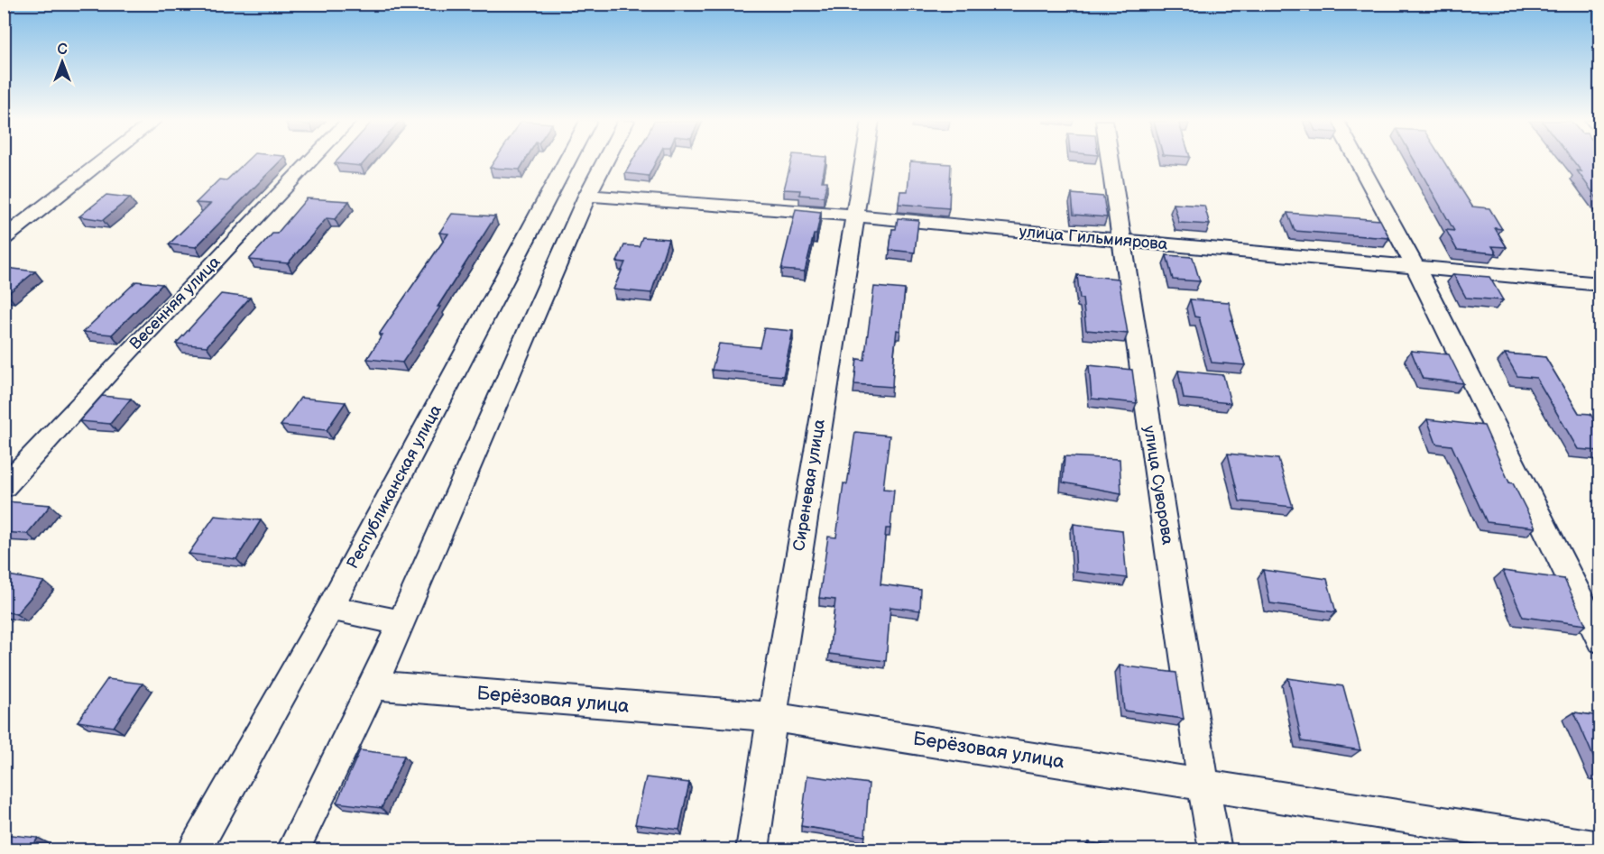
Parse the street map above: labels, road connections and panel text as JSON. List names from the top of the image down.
{
  "streets": {
    "street": [
      "улица Гильмиярова",
      "Весенняя улица",
      "Сиреневая улица",
      "улица Суворова",
      "Республиканская улица",
      "Берёзовая улица"
    ]
  },
  "crossings": [
    ["улица Гильмиярова", "Сиреневая улица"],
    ["улица Гильмиярова", "улица Суворова"],
    ["Сиреневая улица", "Берёзовая улица"],
    ["улица Суворова", "Берёзовая улица"]
  ],
  "north": "top"
}
